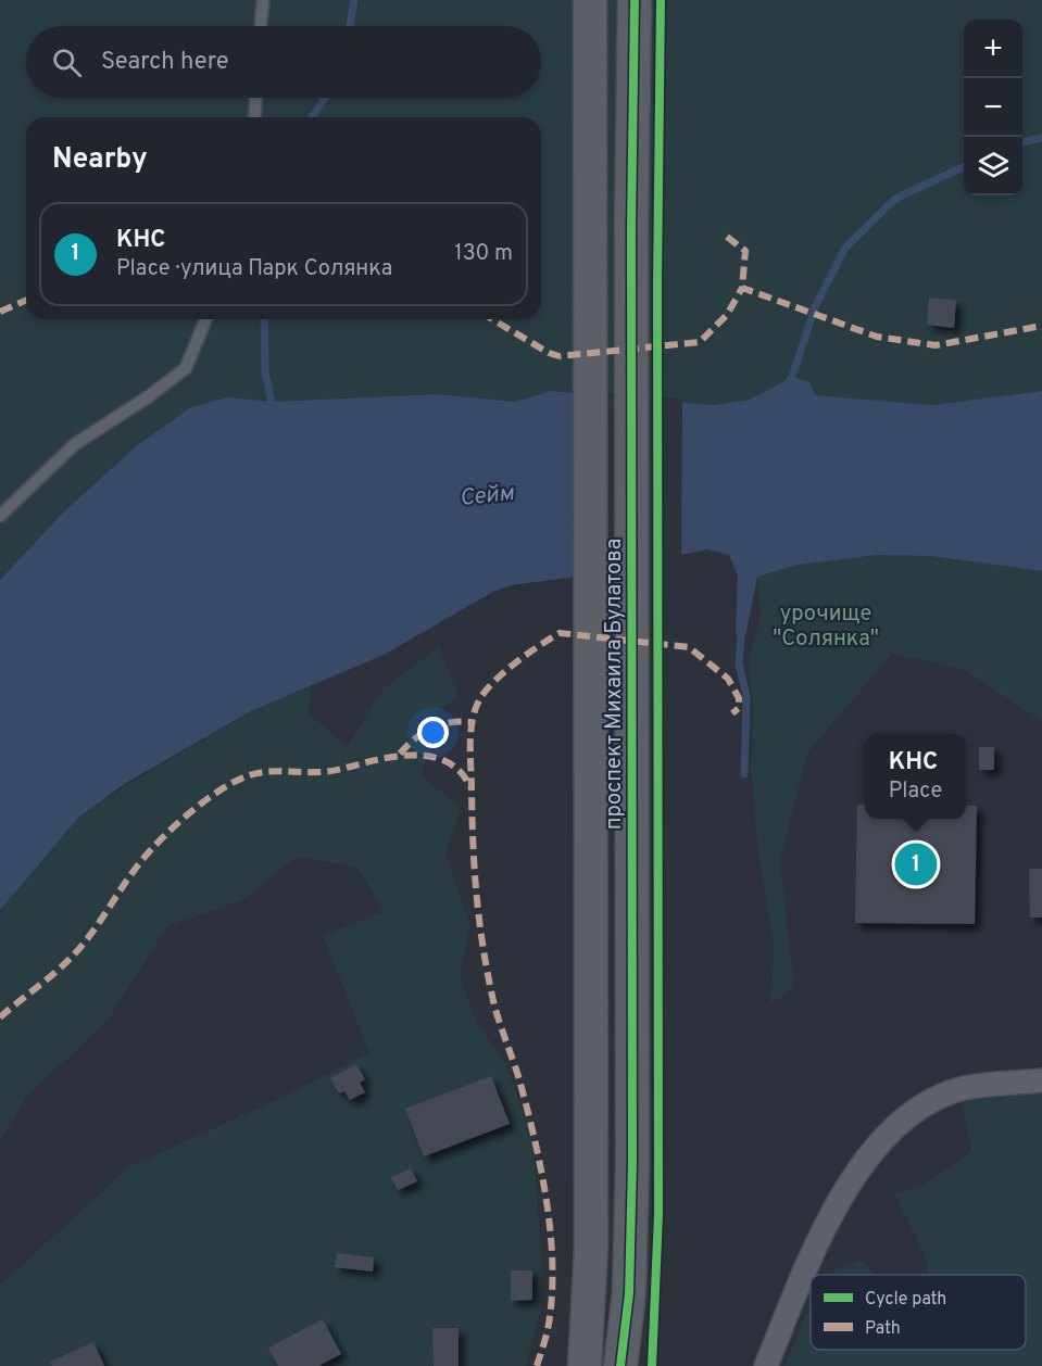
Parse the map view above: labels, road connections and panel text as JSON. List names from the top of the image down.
{
  "streets": {
    "street": ["проспект Михаила Булатова"]
  },
  "water": ["Сейм"],
  "parks": ["урочище \"Солянка\""],
  "legend": ["Cycle path", "Path"],
  "page": {
    "map_buttons": ["+", "−"],
    "search": "Search here",
    "heading": "Nearby",
    "list": [
      {
        "mark": "1",
        "name": "КНС",
        "note": "Place · улица Парк Солянка",
        "value": "130 m"
      }
    ],
    "popup": ["КНС", "Place"],
    "pins": "1"
  }
}
